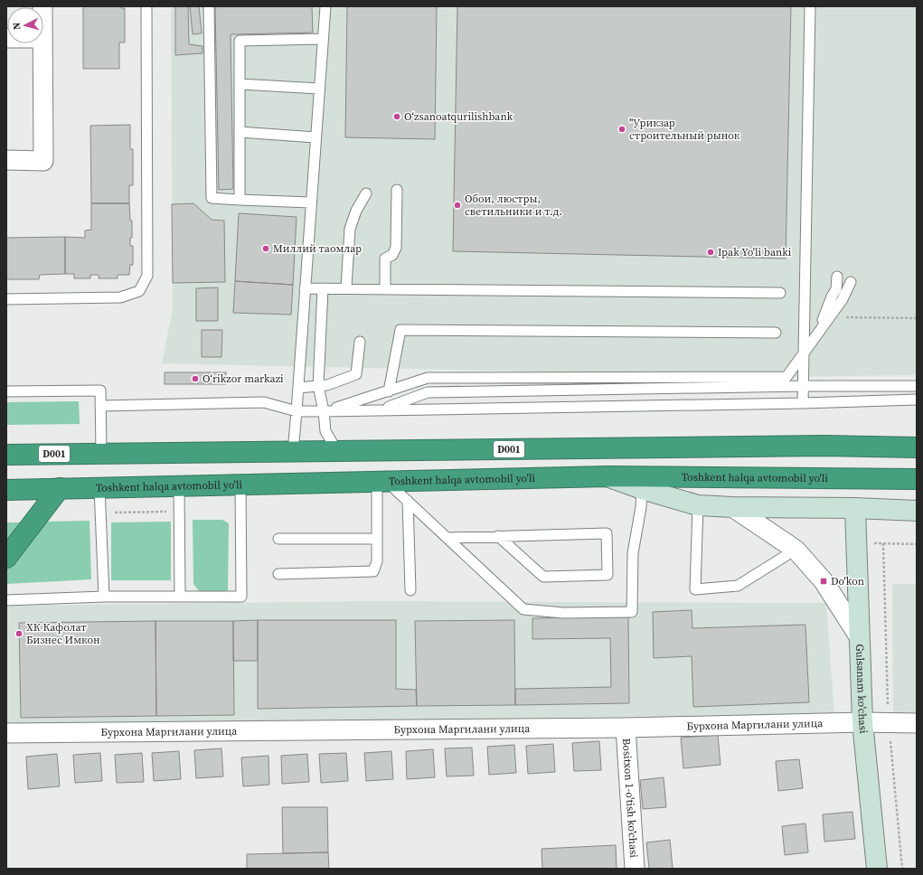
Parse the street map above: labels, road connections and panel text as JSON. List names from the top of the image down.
{
  "streets": {
    "highway": ["D001", "Toshkent halqa avtomobil yo'li"],
    "street": ["Gulsanam ko'chasi", "Бурхона Маргилани улица", "Bositxon 1-o'tish ko'chasi"]
  },
  "crossings": [
    ["Gulsanam ko'chasi", "Бурхона Маргилани улица"],
    ["Бурхона Маргилани улица", "Bositxon 1-o'tish ko'chasi"]
  ],
  "places": {
    "other": [
      "Oʻzsanoatqurilishbank",
      "\"Урикзар строительный рынок",
      "Обои, люстры, светильники и т.д.",
      "Миллий таомлар",
      "Ipak Yo'li banki",
      "Oʻrikzor markazi",
      "ХК Кафолат Бизнес Имкон"
    ],
    "transit": ["Do'kon"]
  },
  "north": "left"
}
